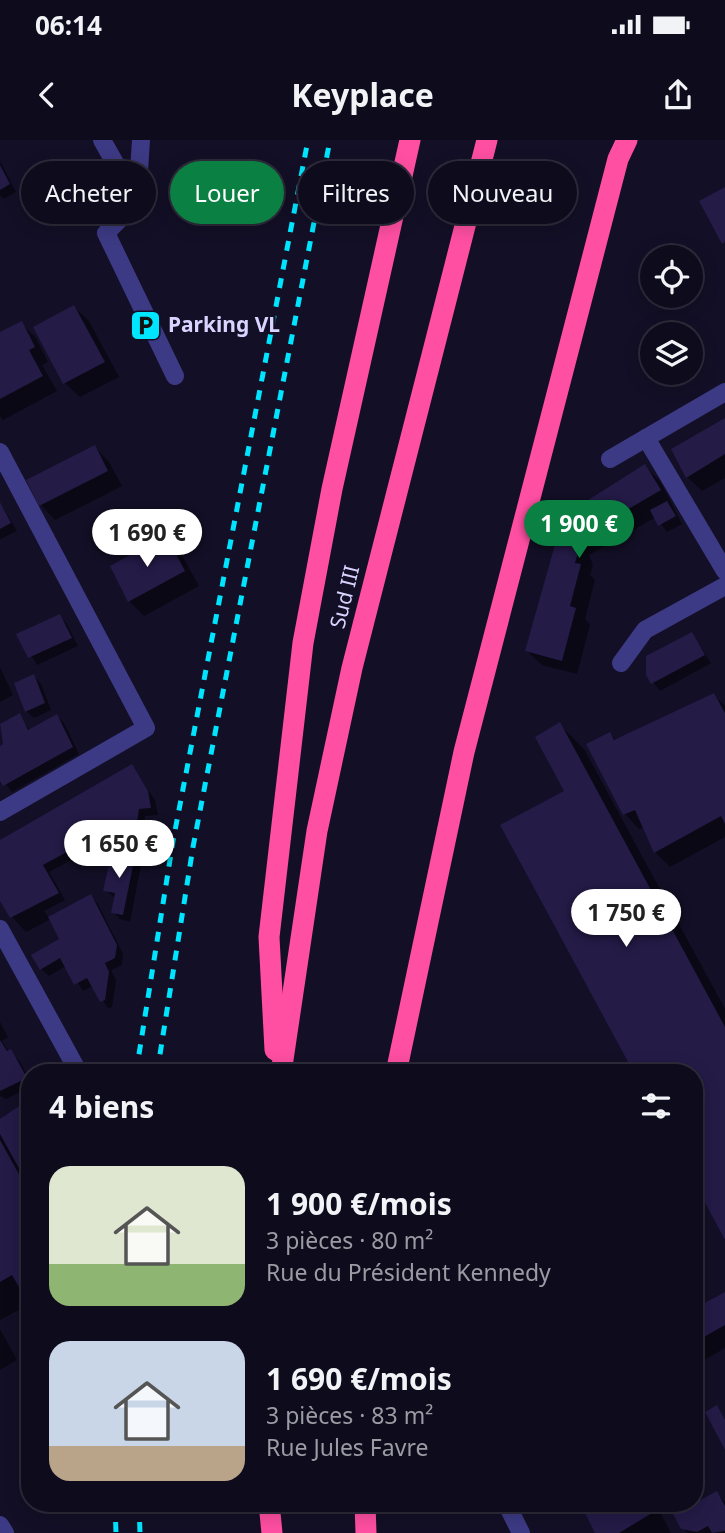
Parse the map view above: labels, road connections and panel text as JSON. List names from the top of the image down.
{
  "streets": {
    "highway": ["Sud III"]
  },
  "places": {
    "parking": ["Parking VL"]
  },
  "page": {
    "status": "06:14",
    "header": "Keyplace",
    "chip": [
      "Acheter",
      "Louer",
      "Filtres",
      "Nouveau"
    ],
    "price": [
      "1 900 €",
      "1 690 €",
      "1 650 €",
      "1 750 €"
    ],
    "heading": "4 biens",
    "list": [
      {
        "name": "1 900 €/mois",
        "note": "3 pièces · 80 m² · Rue du Président Kennedy"
      },
      {
        "name": "1 690 €/mois",
        "note": "3 pièces · 83 m² · Rue Jules Favre"
      }
    ]
  }
}
